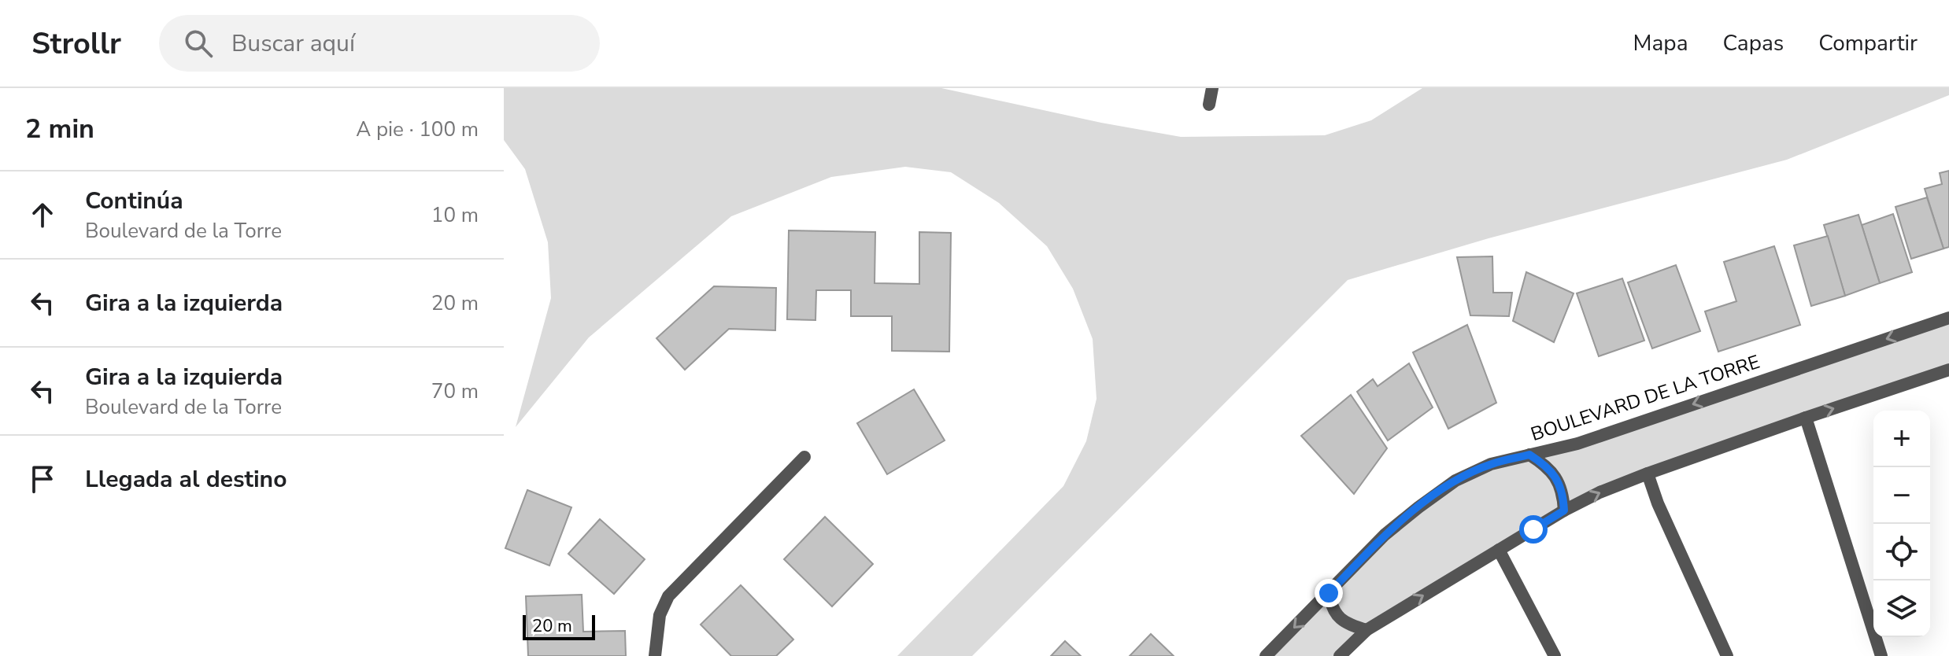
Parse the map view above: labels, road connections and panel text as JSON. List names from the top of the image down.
{
  "streets": {
    "street": ["BOULEVARD DE LA TORRE"]
  },
  "scale_bar": "20 m",
  "page": {
    "header": "Strollr",
    "search": "Buscar aquí",
    "nav": ["Mapa", "Capas", "Compartir"],
    "heading": ["2 min", "A pie · 100 m"],
    "list": [
      ["Continúa", "Boulevard de la Torre", "10 m"],
      ["Gira a la izquierda", "20 m"],
      ["Gira a la izquierda", "Boulevard de la Torre", "70 m"],
      "Llegada al destino"
    ],
    "map_buttons": ["+", "−"],
    "scale": "20 m"
  }
}
